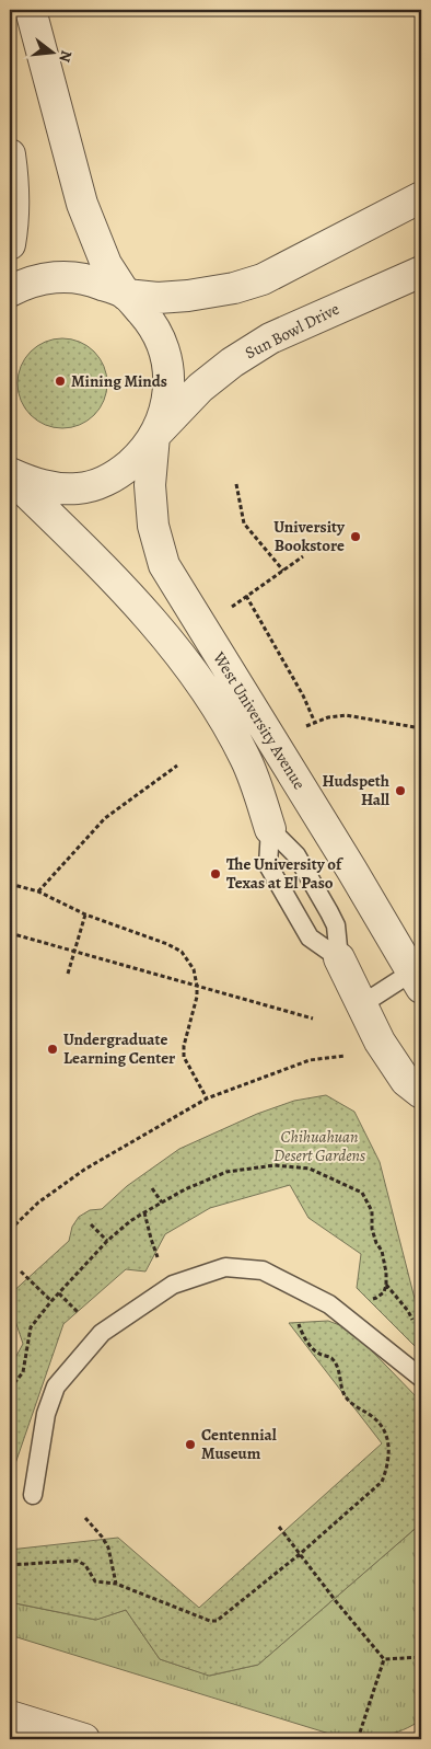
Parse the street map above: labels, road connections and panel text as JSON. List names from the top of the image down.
{
  "streets": {
    "street": ["Sun Bowl Drive", "West University Avenue"]
  },
  "crossings": [
    ["Sun Bowl Drive", "West University Avenue"]
  ],
  "parks": ["Chihuahuan Desert Gardens"],
  "places": [
    "Mining Minds",
    "University Bookstore",
    "Hudspeth Hall",
    "The University of Texas at El Paso",
    "Undergraduate Learning Center",
    "Centennial Museum"
  ],
  "north": "right"
}
